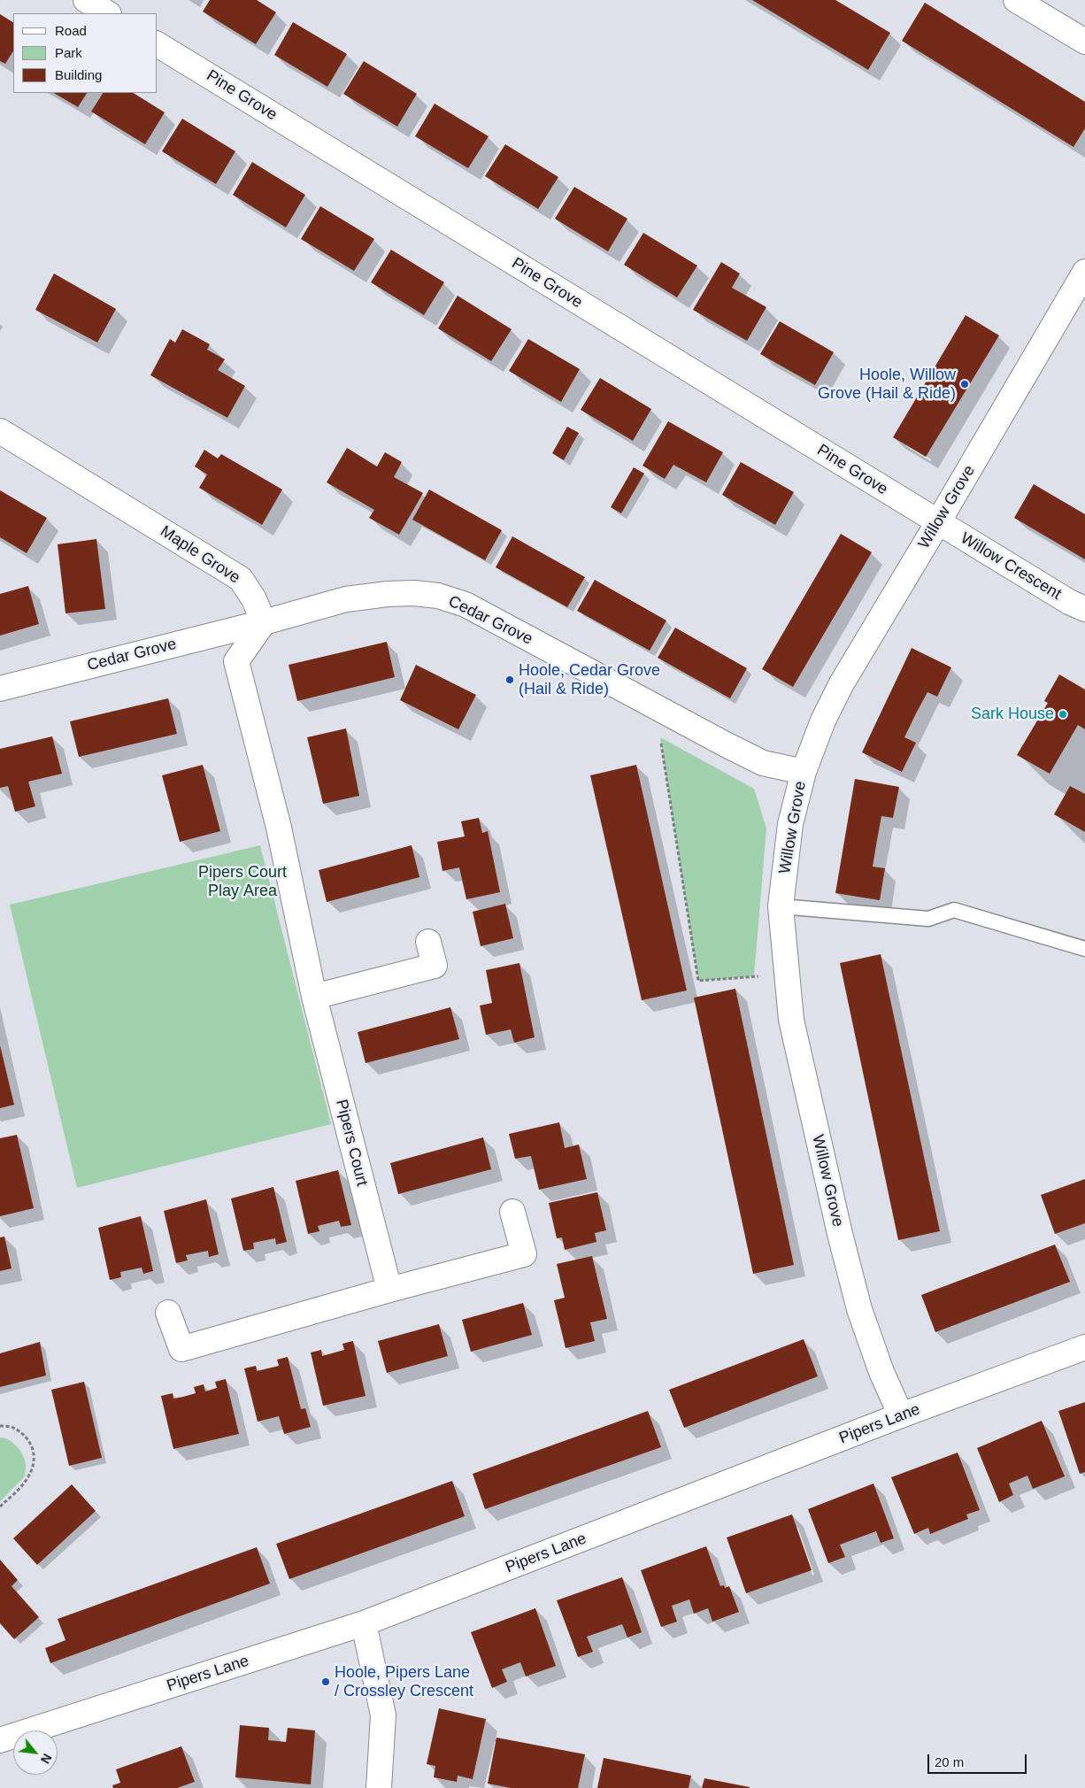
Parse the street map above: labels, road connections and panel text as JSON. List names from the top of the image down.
{
  "streets": {
    "street": [
      "Pine Grove",
      "Willow Grove",
      "Maple Grove",
      "Willow Crescent",
      "Cedar Grove",
      "Pipers Court",
      "Pipers Lane"
    ]
  },
  "crossings": [
    ["Pine Grove", "Willow Grove"],
    ["Pine Grove", "Willow Crescent"],
    ["Willow Grove", "Willow Crescent"],
    ["Willow Grove", "Cedar Grove"],
    ["Willow Grove", "Pipers Lane"],
    ["Maple Grove", "Cedar Grove"],
    ["Maple Grove", "Pipers Court"],
    ["Cedar Grove", "Pipers Court"]
  ],
  "parks": ["Pipers Court Play Area"],
  "places": [
    "Hoole, Willow Grove (Hail & Ride)",
    "Hoole, Cedar Grove (Hail & Ride)",
    "Sark House",
    "Hoole, Pipers Lane / Crossley Crescent"
  ],
  "legend": ["Road", "Park", "Building"],
  "scale_bar": "20 m",
  "north": "bottom right"
}
